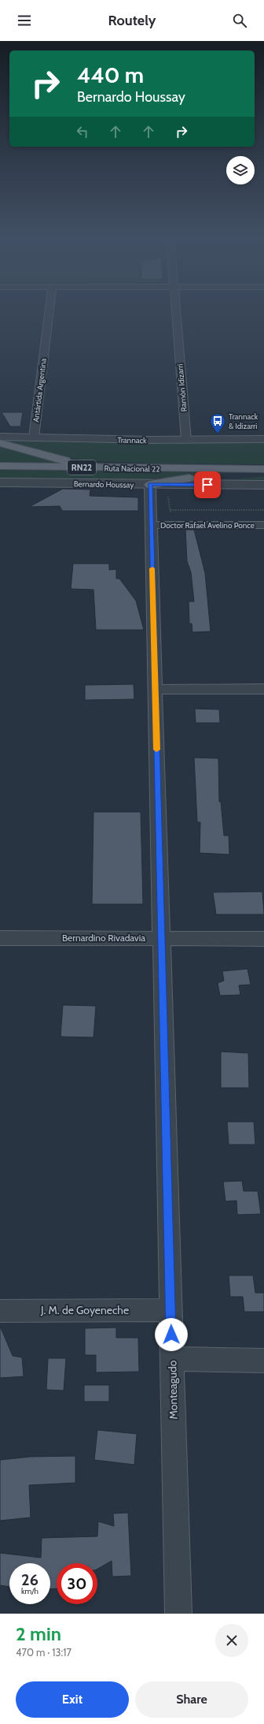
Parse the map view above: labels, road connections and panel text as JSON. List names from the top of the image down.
{
  "streets": {
    "main road": ["RN22", "Ruta Nacional 22"],
    "street": [
      "Ramón Idizarri",
      "Antártida Argentina",
      "Trannack",
      "Bernardo Houssay",
      "Doctor Rafael Avelino Ponce",
      "Bernardino Rivadavia",
      "J. M. de Goyeneche",
      "Monteagudo"
    ]
  },
  "crossings": [
    ["Ramón Idizarri", "Trannack"],
    ["Antártida Argentina", "Trannack"],
    ["Bernardo Houssay", "Monteagudo"],
    ["Doctor Rafael Avelino Ponce", "Monteagudo"],
    ["Bernardino Rivadavia", "Monteagudo"],
    ["J. M. de Goyeneche", "Monteagudo"]
  ],
  "places": {
    "bus stop": ["Trannack & Idizarri"]
  },
  "page": {
    "header": "Routely",
    "turn": ["440 m", "Bernardo Houssay"],
    "speed": "26 km/h",
    "limit": "30",
    "heading": ["2 min", "470 m · 13:17"],
    "buttons": ["Exit", "Share"]
  }
}
